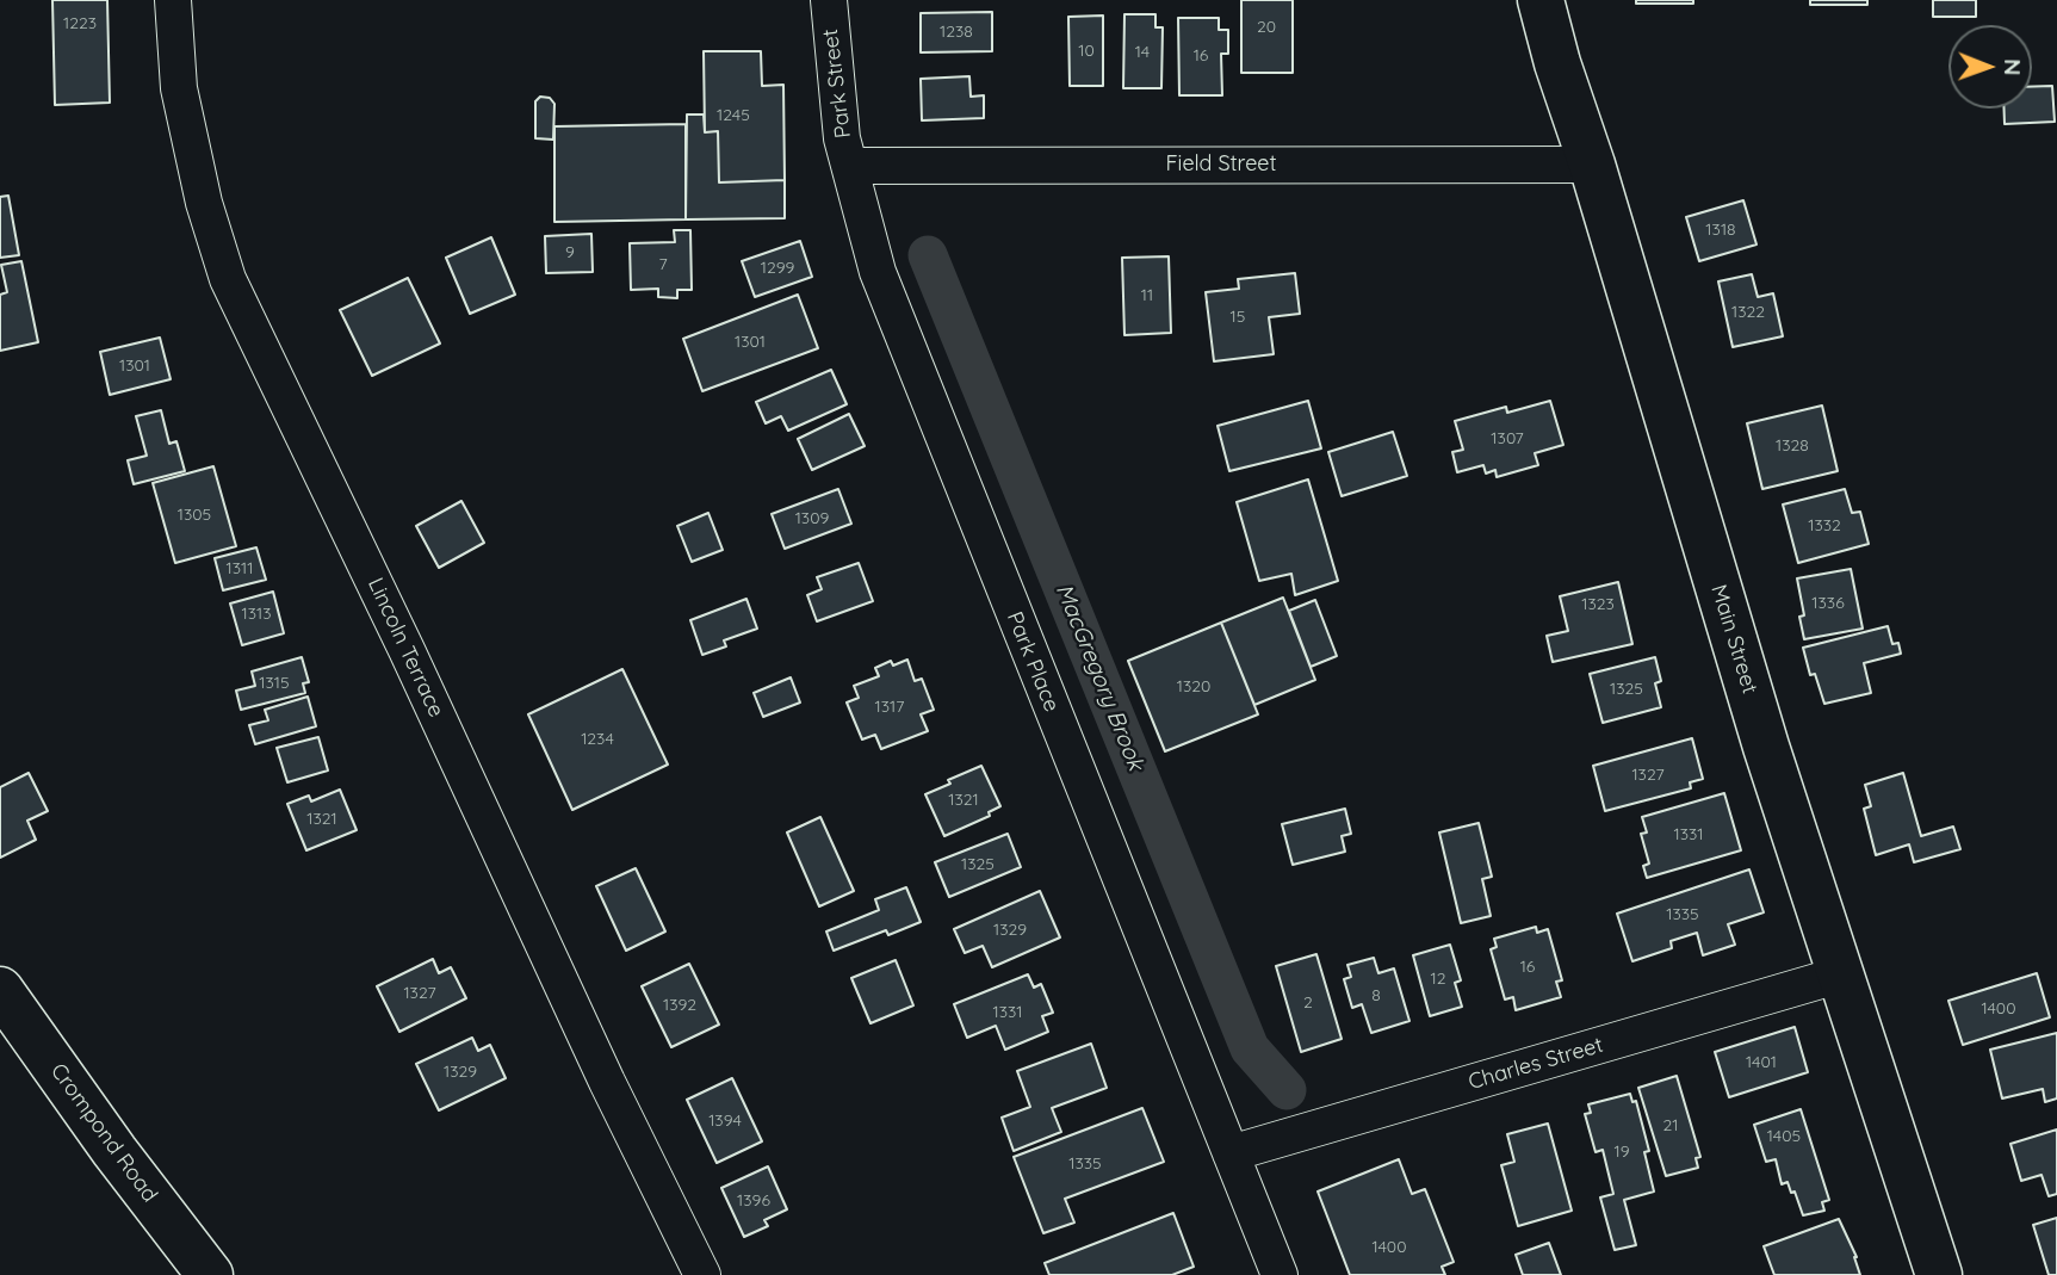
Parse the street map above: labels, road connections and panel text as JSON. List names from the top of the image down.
{
  "streets": {
    "main road": ["Main Street", "Crompond Road"],
    "street": [
      "Park Street",
      "Field Street",
      "Lincoln Terrace",
      "Park Place",
      "Charles Street"
    ]
  },
  "crossings": [
    ["Park Street", "Field Street"],
    ["Park Street", "Park Place"],
    ["Field Street", "Main Street"],
    ["Field Street", "Park Place"],
    ["Main Street", "Charles Street"],
    ["Park Place", "Charles Street"]
  ],
  "water": ["MacGregory Brook"],
  "house_numbers": [
    "1223",
    "20",
    "1238",
    "10",
    "14",
    "16",
    "1245",
    "1318",
    "9",
    "7",
    "1299",
    "11",
    "1322",
    "15",
    "1301",
    "1301",
    "1307",
    "1328",
    "1305",
    "1309",
    "1332",
    "1311",
    "1336",
    "1323",
    "1313",
    "1315",
    "1320",
    "1325",
    "1317",
    "1234",
    "1327",
    "1321",
    "1321",
    "1331",
    "1325",
    "1335",
    "1329",
    "16",
    "12",
    "1327",
    "8",
    "2",
    "1392",
    "1400",
    "1331",
    "1401",
    "1329",
    "1394",
    "21",
    "1405",
    "19",
    "1335",
    "1396",
    "1400"
  ],
  "north": "right"
}
